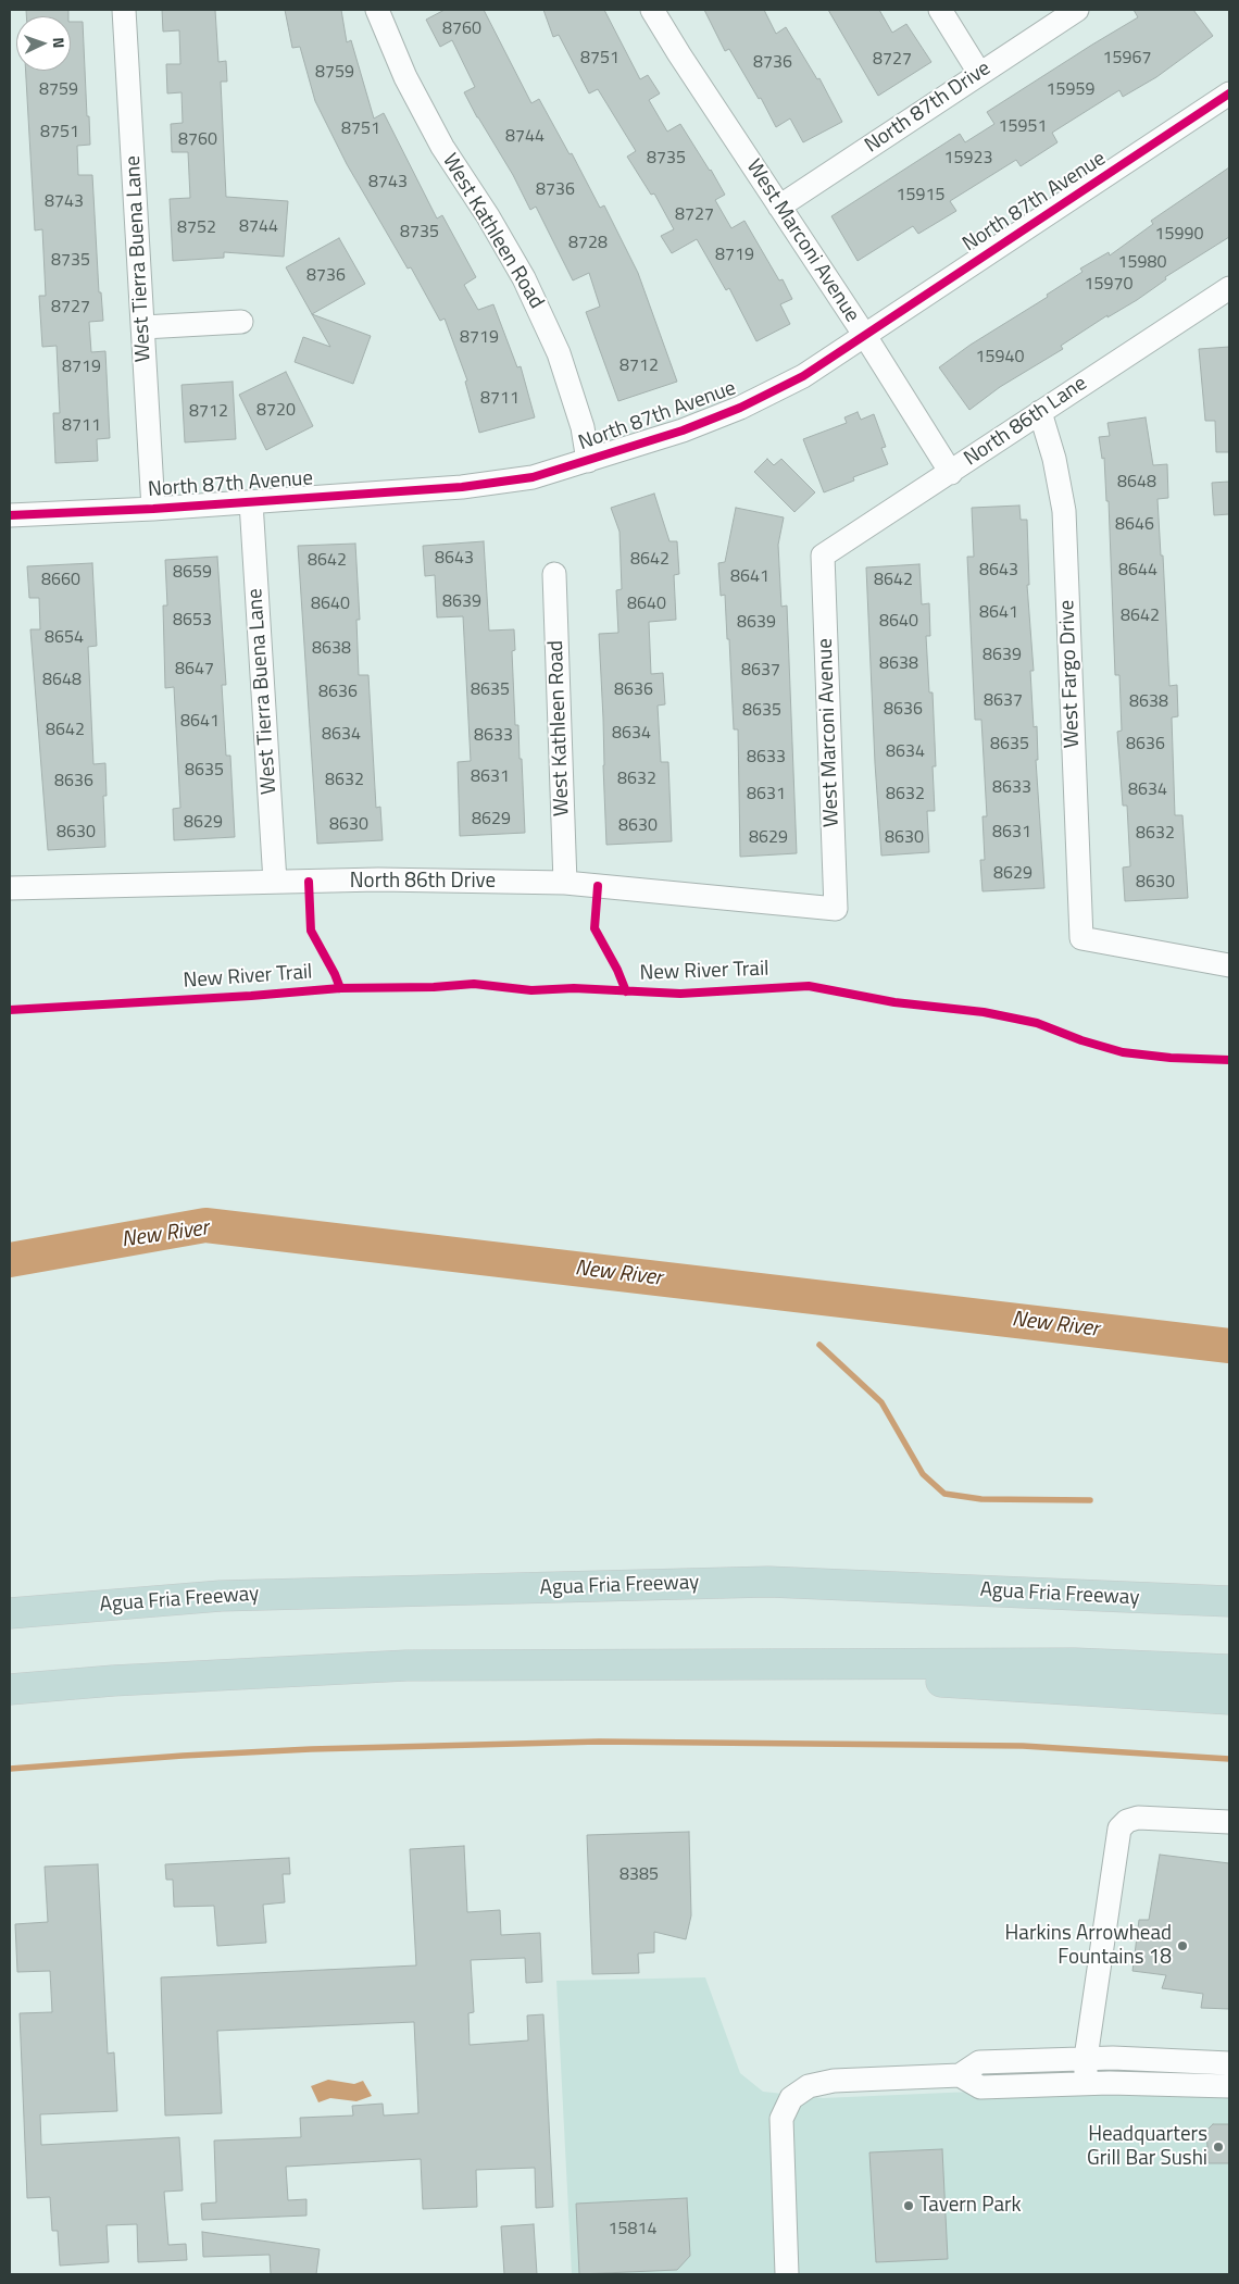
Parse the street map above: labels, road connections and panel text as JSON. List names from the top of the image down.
{
  "streets": {
    "highway": ["Agua Fria Freeway"],
    "street": [
      "North 87th Drive",
      "North 87th Avenue",
      "West Kathleen Road",
      "West Marconi Avenue",
      "West Tierra Buena Lane",
      "North 86th Lane",
      "West Fargo Drive",
      "North 86th Drive"
    ],
    "cycle path": ["New River Trail"]
  },
  "crossings": [
    ["North 87th Drive", "West Marconi Avenue"],
    ["North 87th Avenue", "West Kathleen Road"],
    ["North 87th Avenue", "West Marconi Avenue"],
    ["North 87th Avenue", "West Tierra Buena Lane"],
    ["West Kathleen Road", "North 86th Drive"],
    ["West Marconi Avenue", "North 86th Lane"],
    ["West Marconi Avenue", "North 86th Drive"],
    ["West Tierra Buena Lane", "North 86th Drive"],
    ["North 86th Lane", "West Fargo Drive"]
  ],
  "water": ["New River"],
  "places": ["Harkins Arrowhead Fountains 18", "Headquarters Grill Bar Sushi", "Tavern Park"],
  "house_numbers": [
    "8760",
    "8751",
    "15967",
    "8727",
    "8736",
    "8759",
    "8759",
    "15959",
    "15951",
    "8751",
    "8751",
    "8744",
    "8760",
    "8735",
    "15923",
    "8743",
    "8736",
    "15915",
    "8743",
    "8727",
    "8744",
    "8752",
    "8735",
    "15990",
    "8728",
    "8719",
    "8735",
    "15980",
    "8736",
    "15970",
    "8727",
    "8719",
    "15940",
    "8712",
    "8719",
    "8711",
    "8720",
    "8712",
    "8711",
    "8648",
    "8646",
    "8643",
    "8642",
    "8642",
    "8643",
    "8644",
    "8659",
    "8641",
    "8660",
    "8642",
    "8639",
    "8640",
    "8640",
    "8641",
    "8642",
    "8653",
    "8640",
    "8639",
    "8654",
    "8638",
    "8639",
    "8638",
    "8647",
    "8637",
    "8648",
    "8635",
    "8636",
    "8636",
    "8637",
    "8638",
    "8636",
    "8635",
    "8641",
    "8642",
    "8634",
    "8634",
    "8633",
    "8635",
    "8636",
    "8634",
    "8633",
    "8635",
    "8631",
    "8632",
    "8632",
    "8636",
    "8633",
    "8634",
    "8631",
    "8632",
    "8629",
    "8629",
    "8630",
    "8630",
    "8630",
    "8631",
    "8632",
    "8629",
    "8630",
    "8629",
    "8630",
    "8385",
    "15814"
  ],
  "north": "right"
}
